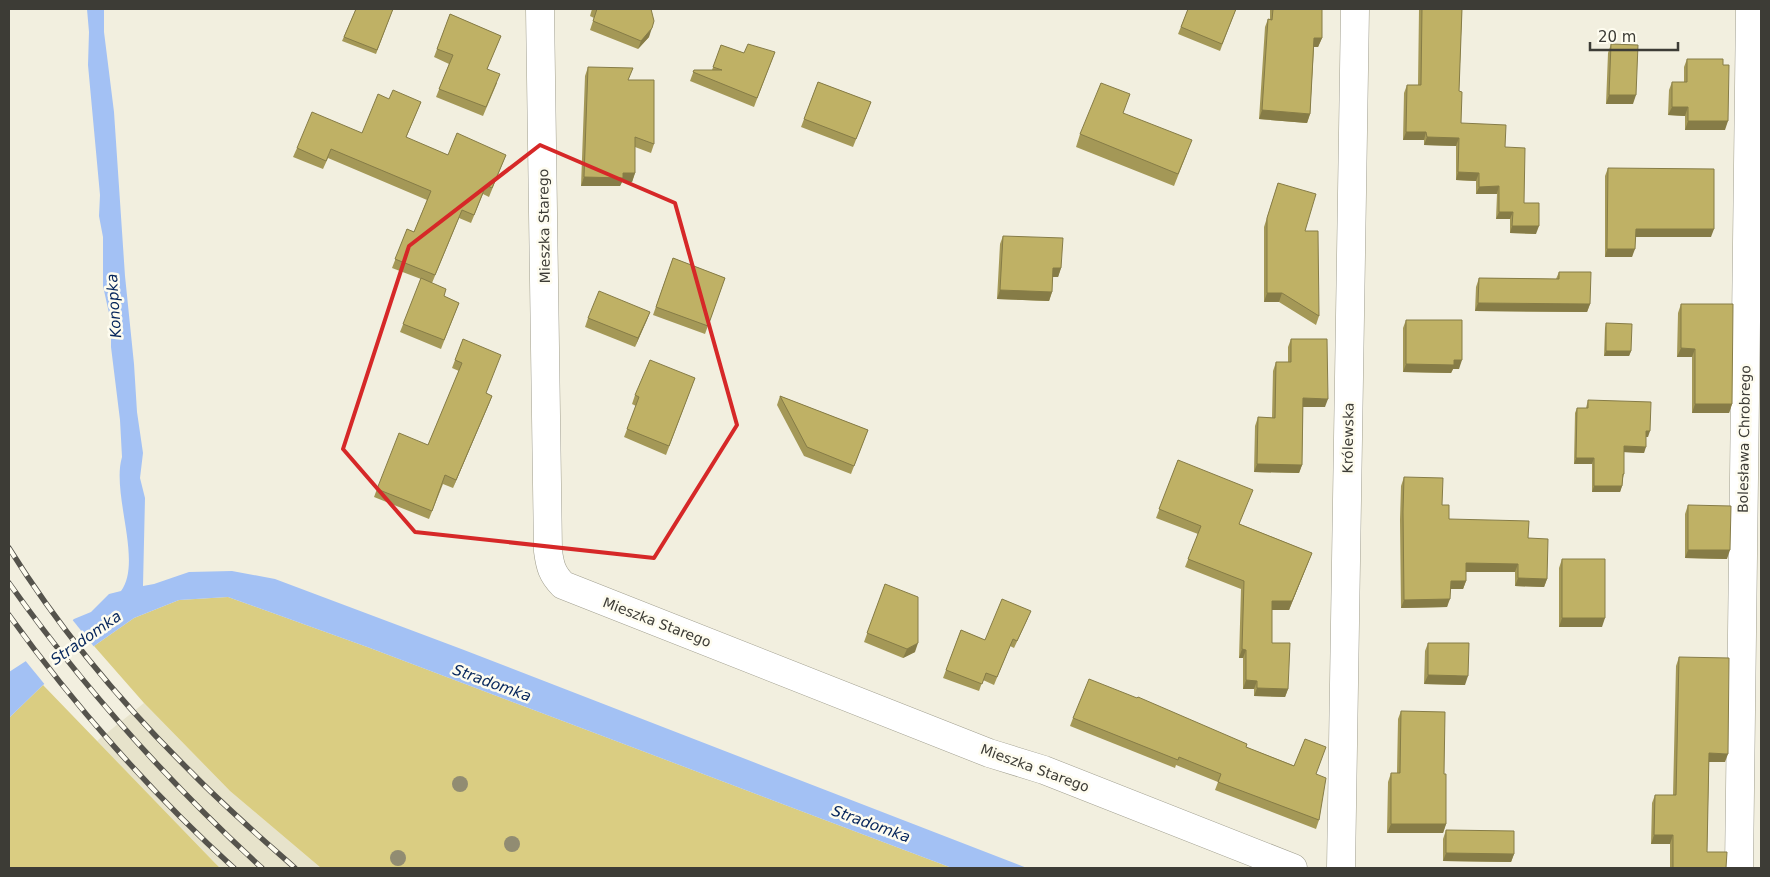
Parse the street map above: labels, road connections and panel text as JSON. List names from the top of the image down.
{
  "streets": {
    "street": ["Mieszka Starego", "Królewska", "Bolesława Chrobrego"]
  },
  "water": ["Konopka", "Stradomka"],
  "scale_bar": "20 m"
}
